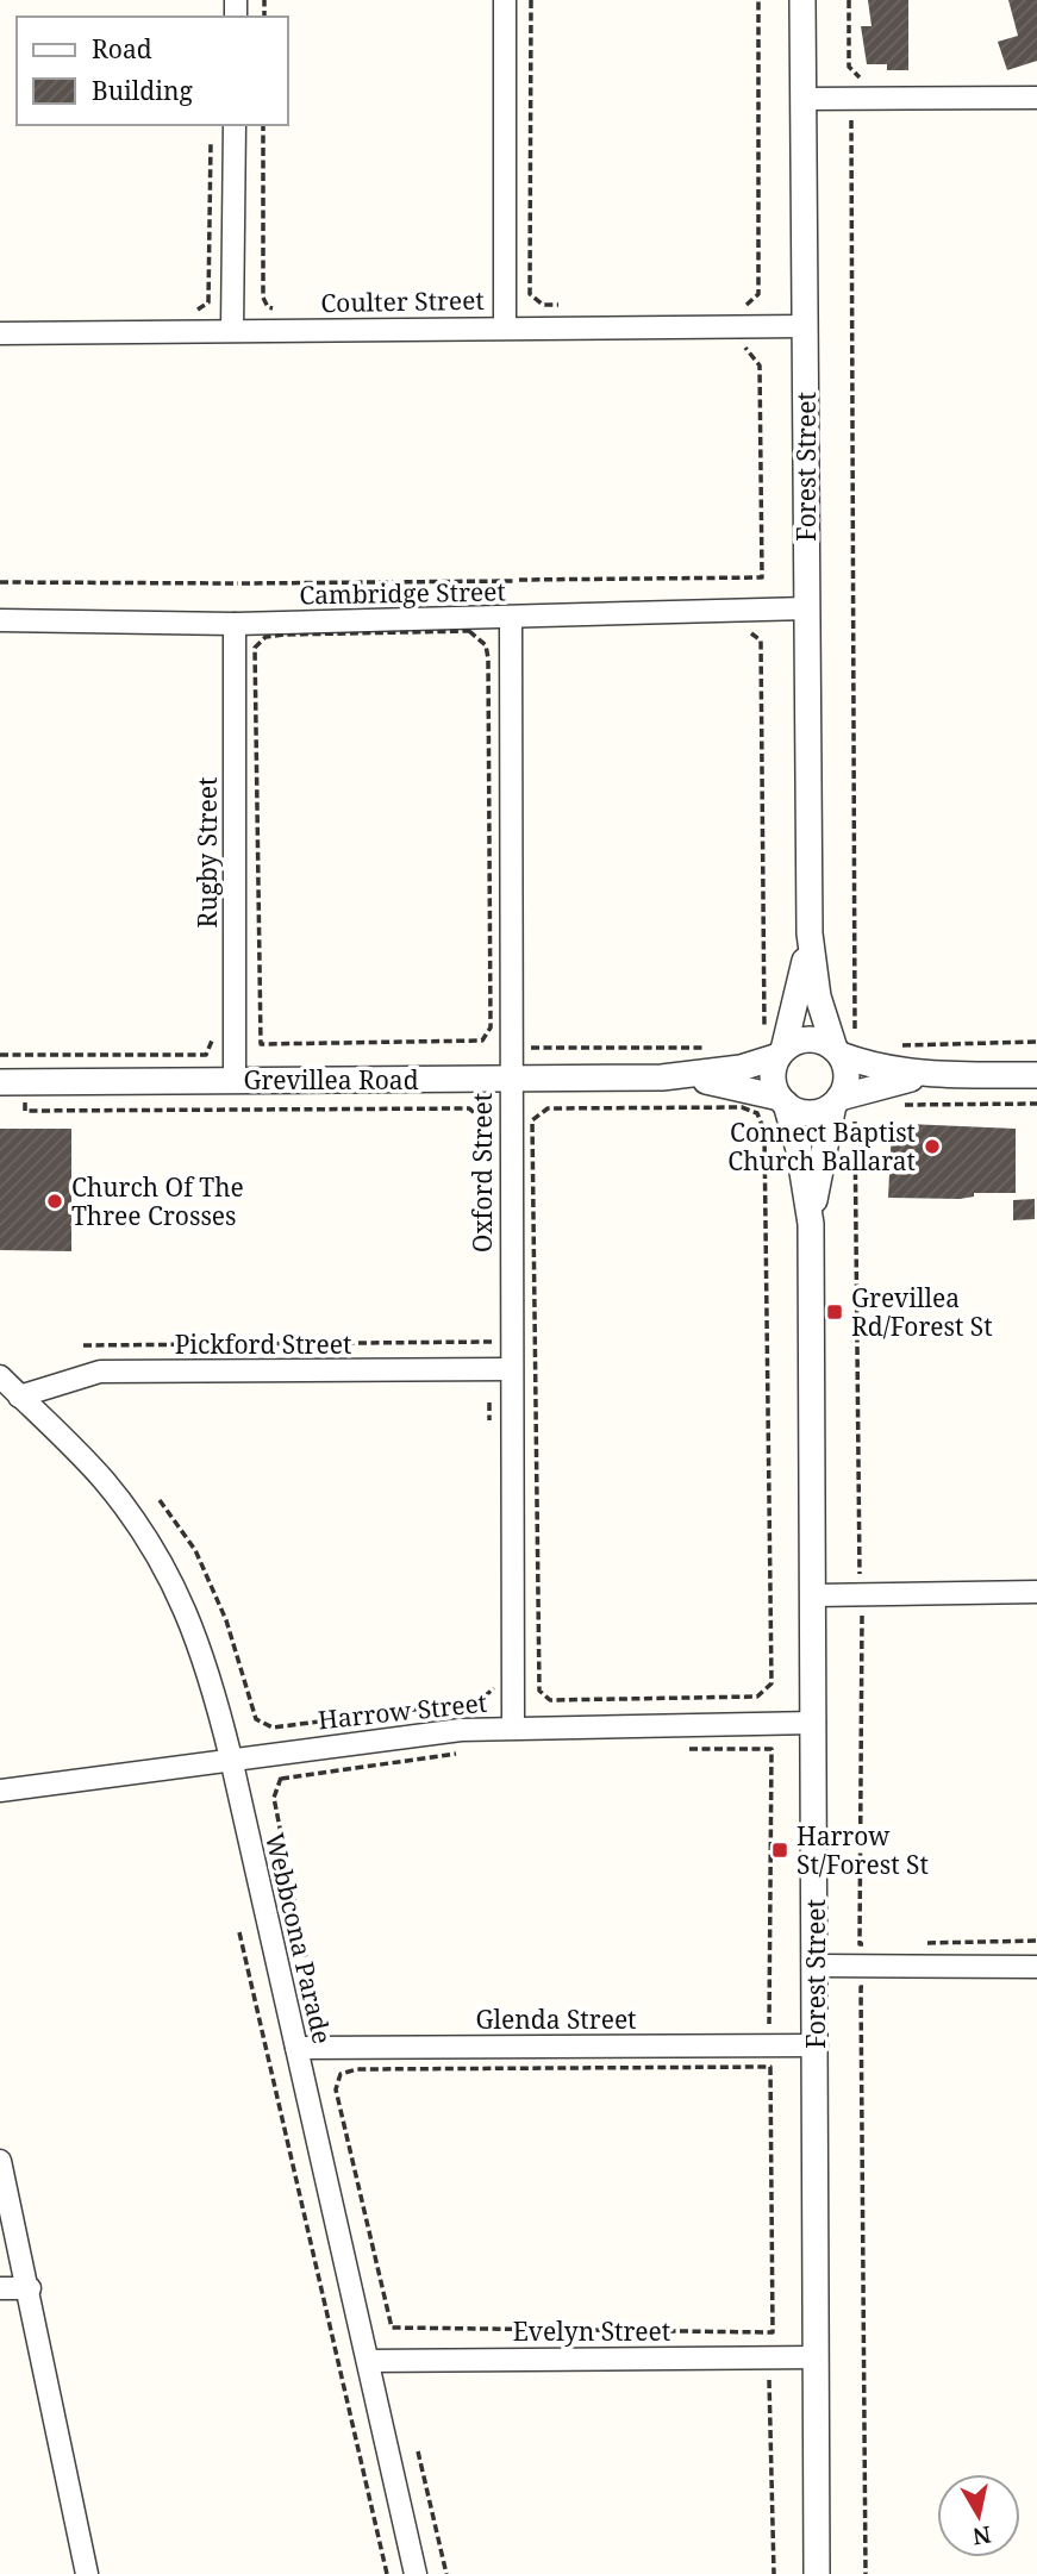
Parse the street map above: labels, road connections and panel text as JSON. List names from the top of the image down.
{
  "streets": {
    "street": [
      "Coulter Street",
      "Forest Street",
      "Cambridge Street",
      "Rugby Street",
      "Grevillea Road",
      "Oxford Street",
      "Pickford Street",
      "Harrow Street",
      "Webbcona Parade",
      "Glenda Street",
      "Evelyn Street"
    ]
  },
  "crossings": [
    ["Coulter Street", "Forest Street"],
    ["Forest Street", "Cambridge Street"],
    ["Forest Street", "Grevillea Road"],
    ["Forest Street", "Harrow Street"],
    ["Forest Street", "Glenda Street"],
    ["Forest Street", "Evelyn Street"],
    ["Cambridge Street", "Rugby Street"],
    ["Cambridge Street", "Oxford Street"],
    ["Rugby Street", "Grevillea Road"],
    ["Grevillea Road", "Oxford Street"],
    ["Oxford Street", "Pickford Street"],
    ["Oxford Street", "Harrow Street"],
    ["Pickford Street", "Webbcona Parade"],
    ["Harrow Street", "Webbcona Parade"],
    ["Webbcona Parade", "Glenda Street"],
    ["Webbcona Parade", "Evelyn Street"]
  ],
  "places": {
    "other": ["Connect Baptist Church Ballarat", "Church Of The Three Crosses"],
    "transit": ["Grevillea Rd/Forest St", "Harrow St/Forest St"]
  },
  "legend": ["Road", "Building"],
  "north": "bottom"
}
